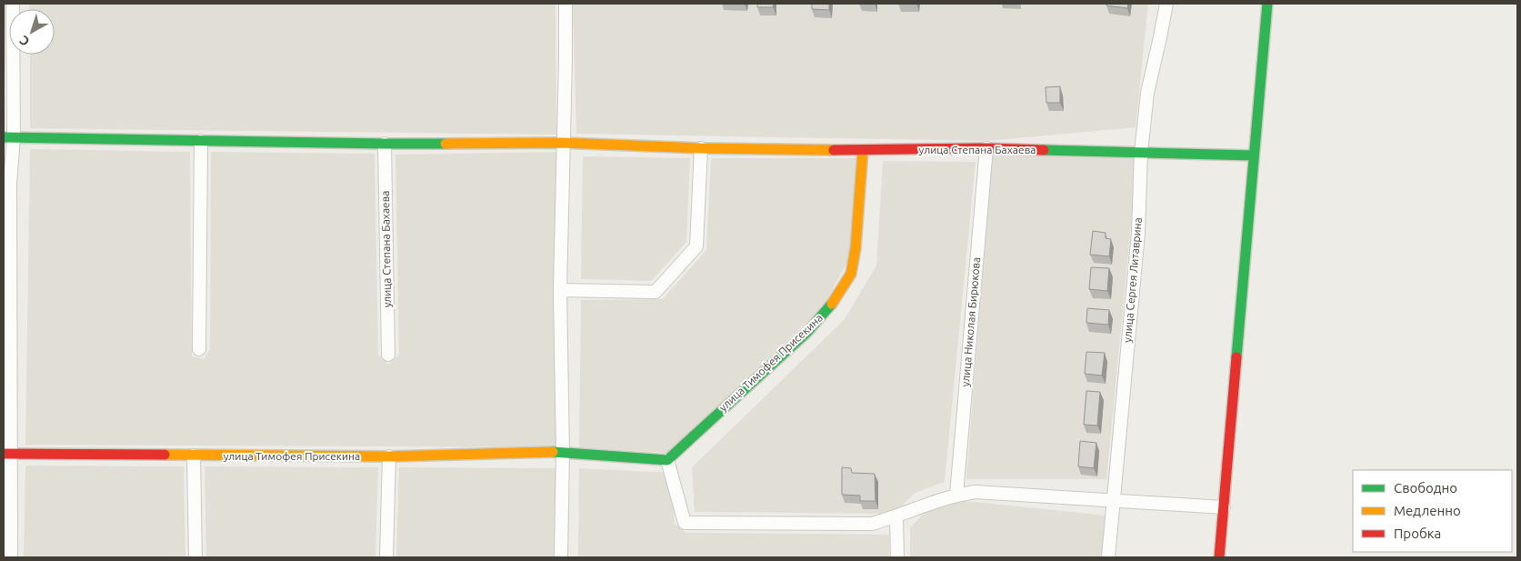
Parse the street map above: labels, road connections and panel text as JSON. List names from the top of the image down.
{
  "streets": {
    "street": [
      "улица Степана Бахаева",
      "улица Сергея Литаврина",
      "улица Николая Бирюкова",
      "улица Тимофея Присекина"
    ]
  },
  "crossings": [
    ["улица Степана Бахаева", "улица Сергея Литаврина"],
    ["улица Степана Бахаева", "улица Николая Бирюкова"],
    ["улица Степана Бахаева", "улица Тимофея Присекина"]
  ],
  "legend": ["Свободно", "Медленно", "Пробка"],
  "north": "bottom left"
}
